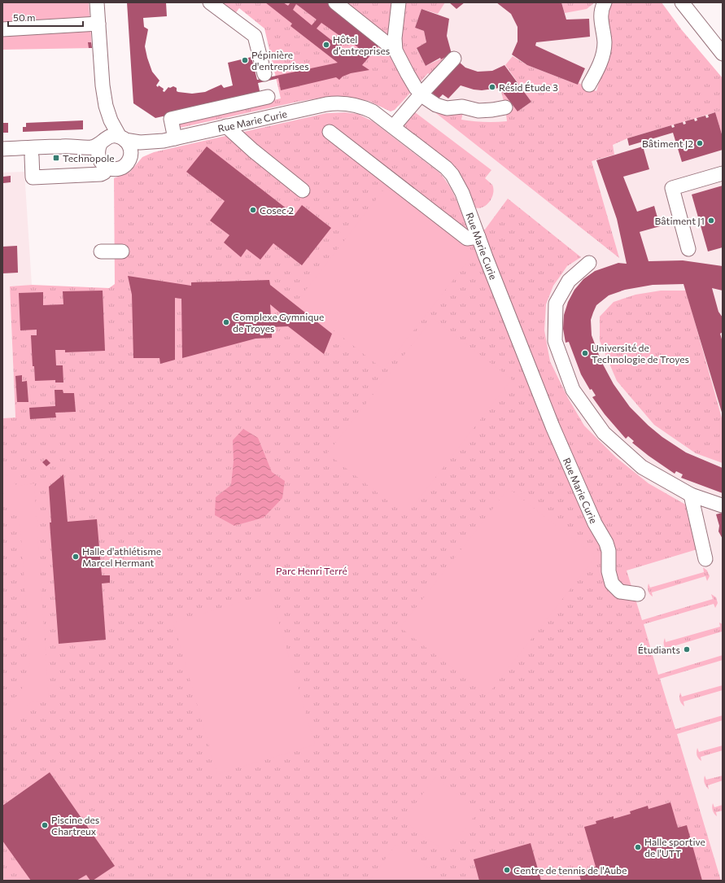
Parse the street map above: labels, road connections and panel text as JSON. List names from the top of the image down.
{
  "streets": {
    "street": ["Rue Marie Curie"]
  },
  "parks": ["Parc Henri Terré"],
  "places": {
    "other": [
      "Hôtel d’entreprises",
      "Pépinière d'entreprises",
      "Résid Étude 3",
      "Bâtiment J2",
      "Cosec 2",
      "Bâtiment J1",
      "Complexe Gymnique de Troyes",
      "Université de Technologie de Troyes",
      "Halle d'athlétisme Marcel Hermant",
      "Étudiants",
      "Piscine des Chartreux",
      "Halle sportive de l'UTT",
      "Centre de tennis de l'Aube"
    ],
    "transit": ["Technopole"]
  },
  "scale_bar": "50 m"
}
